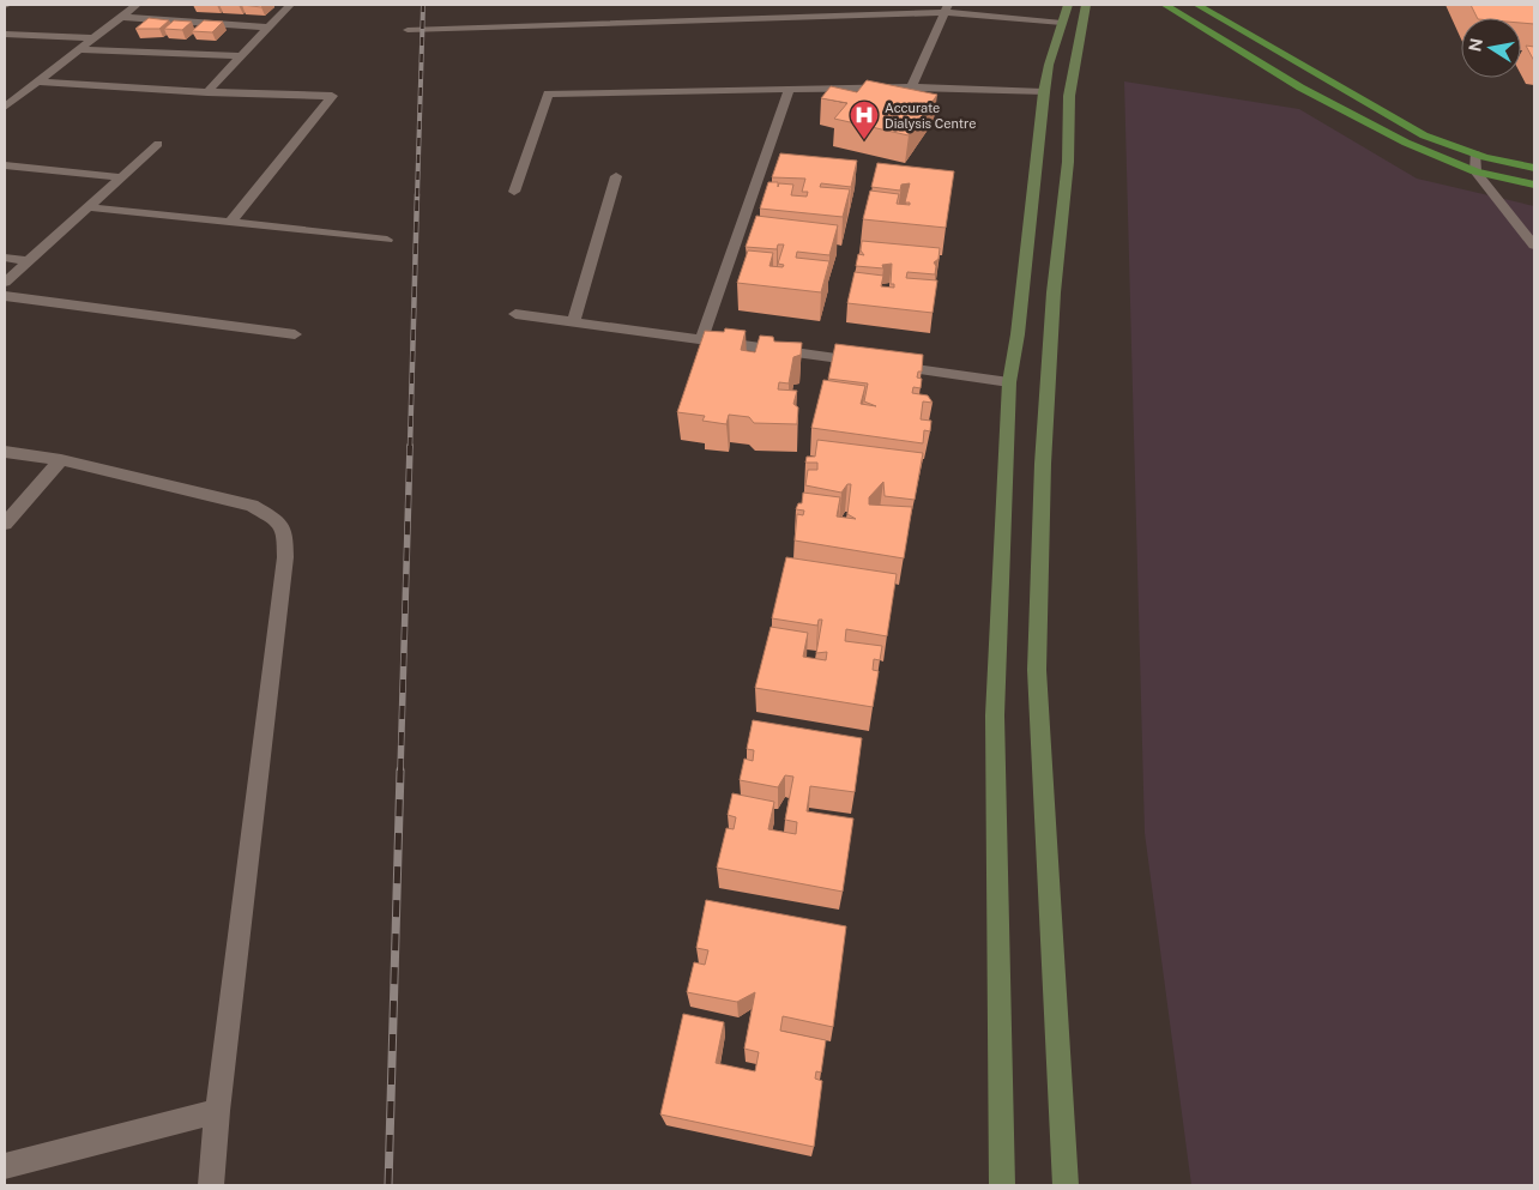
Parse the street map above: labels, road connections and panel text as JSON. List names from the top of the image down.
{
  "places": {
    "hospital": ["Accurate Dialysis Centre"]
  },
  "north": "left"
}
